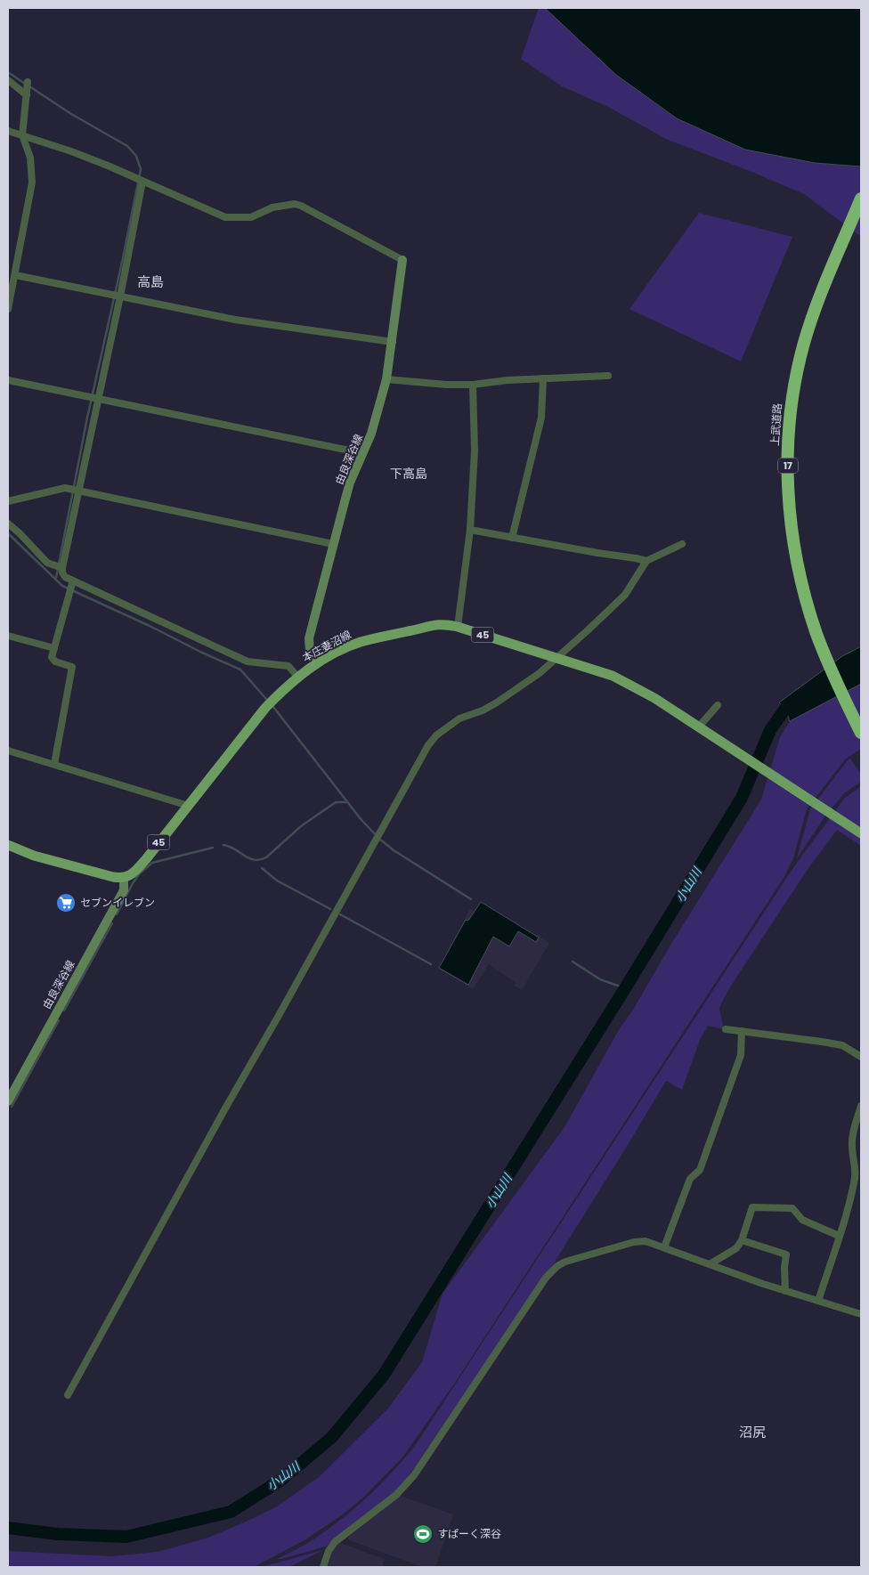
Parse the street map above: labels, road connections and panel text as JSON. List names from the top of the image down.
{
  "streets": {
    "highway": ["上武道路", "17"],
    "main road": ["由良深谷線", "45", "本庄妻沼線"]
  },
  "crossings": [
    ["由良深谷線", "本庄妻沼線"],
    ["45", "本庄妻沼線"]
  ],
  "districts": ["高島", "下高島", "沼尻"],
  "water": ["小山川"],
  "places": {
    "supermarket": ["セブンイレブン"],
    "sports": ["すぱーく深谷"]
  }
}
